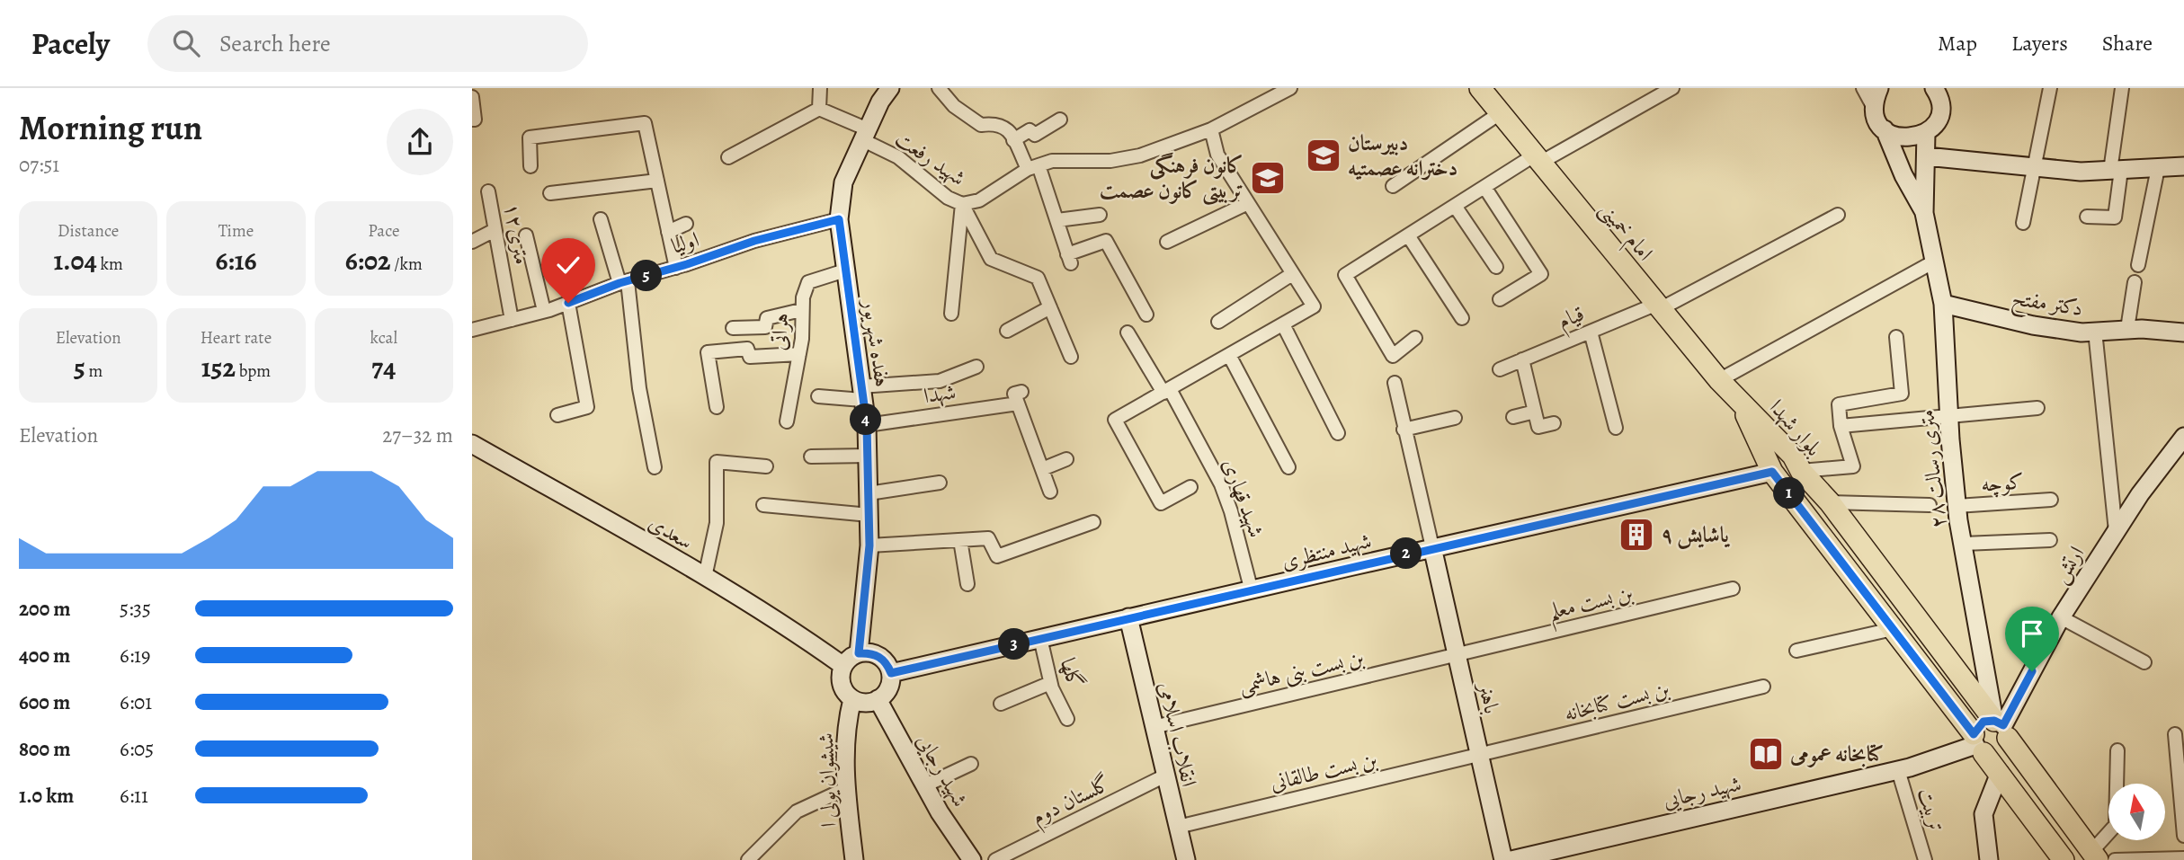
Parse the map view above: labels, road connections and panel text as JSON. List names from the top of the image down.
{
  "streets": {
    "main road": ["امام خمینی", "بلوار شهدا"],
    "street": [
      "شهید رفعت",
      "۱۲متری",
      "اولیا",
      "دکتر مفتح",
      "قیام",
      "هراتی",
      "هفده شهریور",
      "شهدا",
      "۲۸ متری رسالت",
      "کوچه",
      "شهید قهاری",
      "سعدی",
      "شهید منتظری",
      "ارتش",
      "بن بست معلم",
      "بن بست بنی هاشمی",
      "گلها",
      "باهنر",
      "بن بست کتابخانه",
      "انقلاب اسلامی",
      "شهید رجایی",
      "بن بست طالقانی",
      "شیشوان یولی ا",
      "گلستان دوم",
      "تربیت"
    ]
  },
  "crossings": [
    ["شهید رفعت", "هفده شهریور"],
    ["امام خمینی", "قیام"],
    ["امام خمینی", "بلوار شهدا"],
    ["۱۲متری", "اولیا"],
    ["اولیا", "هفده شهریور"],
    ["دکتر مفتح", "۲۸ متری رسالت"],
    ["هراتی", "هفده شهریور"],
    ["هفده شهریور", "شهدا"],
    ["هفده شهریور", "سعدی"],
    ["هفده شهریور", "شهید منتظری"],
    ["هفده شهریور", "شهید رجایی"],
    ["هفده شهریور", "شیشوان یولی ا"],
    ["بلوار شهدا", "۲۸ متری رسالت"],
    ["بلوار شهدا", "شهید منتظری"],
    ["بلوار شهدا", "ارتش"],
    ["بلوار شهدا", "شهید رجایی"],
    ["۲۸ متری رسالت", "کوچه"],
    ["۲۸ متری رسالت", "ارتش"],
    ["شهید قهاری", "شهید منتظری"],
    ["سعدی", "شهید منتظری"],
    ["سعدی", "شهید رجایی"],
    ["سعدی", "شیشوان یولی ا"],
    ["شهید منتظری", "گلها"],
    ["شهید منتظری", "باهنر"],
    ["شهید منتظری", "انقلاب اسلامی"],
    ["شهید منتظری", "شهید رجایی"],
    ["شهید منتظری", "شیشوان یولی ا"],
    ["بن بست معلم", "بن بست بنی هاشمی"],
    ["بن بست معلم", "باهنر"],
    ["بن بست بنی هاشمی", "باهنر"],
    ["بن بست بنی هاشمی", "انقلاب اسلامی"],
    ["باهنر", "بن بست کتابخانه"],
    ["باهنر", "بن بست طالقانی"],
    ["بن بست کتابخانه", "بن بست طالقانی"],
    ["انقلاب اسلامی", "بن بست طالقانی"],
    ["انقلاب اسلامی", "گلستان دوم"],
    ["شهید رجایی", "شیشوان یولی ا"],
    ["شهید رجایی", "تربیت"]
  ],
  "places": {
    "school or university": ["دبیرستان دخترانه عصمتیه", "کانون فرهنگی تربیتی کانون عصمت"],
    "building": ["یاشایش ۹"],
    "library": ["کتابخانه عمومی"]
  },
  "north": "top",
  "page": {
    "header": "Pacely",
    "search": "Search here",
    "nav": ["Map", "Layers", "Share"],
    "heading": ["Morning run", "07:51"],
    "stats": [
      ["Distance", "1.04 km"],
      ["Time", "6:16"],
      ["Pace", "6:02 /km"],
      ["Elevation", "5 m"],
      ["Heart rate", "152 bpm"],
      ["kcal", "74"]
    ],
    "pins": [
      "5",
      "4",
      "1",
      "2",
      "3"
    ],
    "chart": ["Elevation", "27–32 m"],
    "list": [
      {
        "name": "200 m",
        "note": "5:35"
      },
      {
        "name": "400 m",
        "note": "6:19"
      },
      {
        "name": "600 m",
        "note": "6:01"
      },
      {
        "name": "800 m",
        "note": "6:05"
      },
      {
        "name": "1.0 km",
        "note": "6:11"
      }
    ]
  }
}
